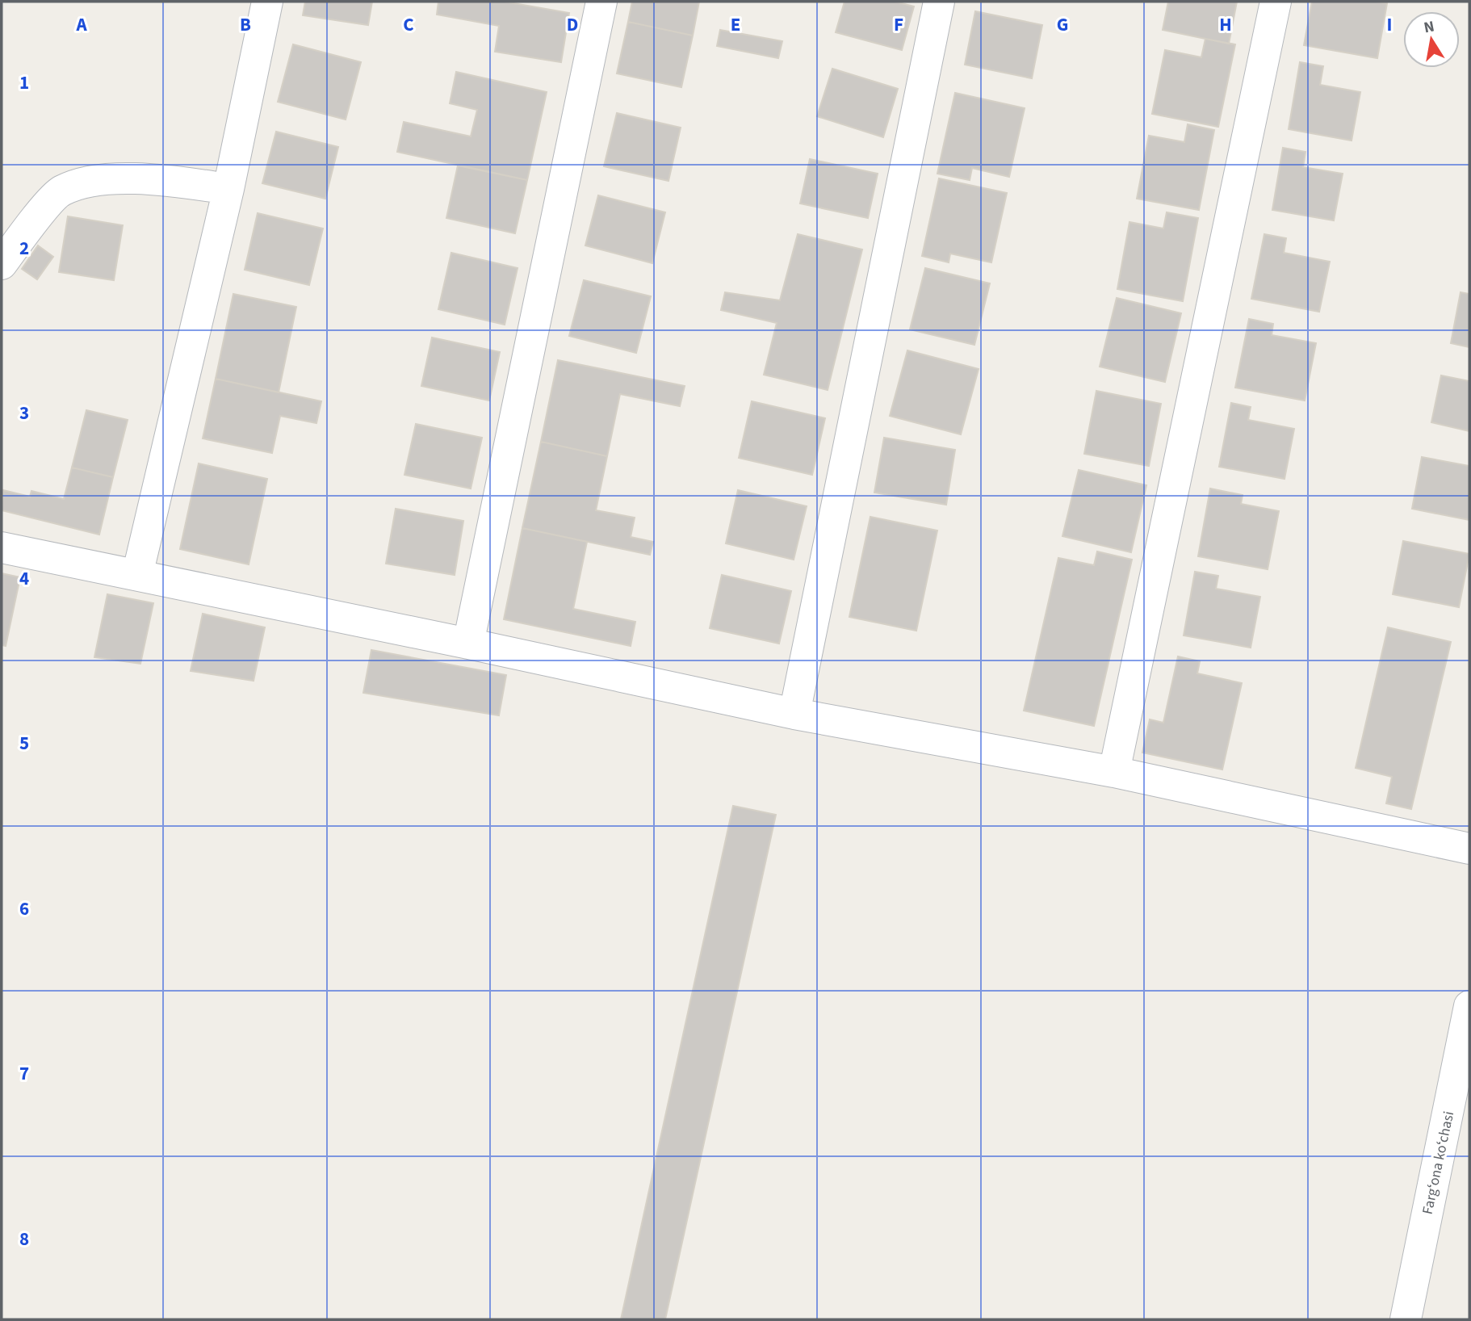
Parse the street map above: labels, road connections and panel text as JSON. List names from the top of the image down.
{
  "streets": {
    "street": ["Fargʻona koʻchasi"]
  },
  "north": "top",
  "grid": {
    "columns": [
      "A",
      "B",
      "C",
      "D",
      "E",
      "F",
      "G",
      "H",
      "I"
    ],
    "rows": [
      "1",
      "2",
      "3",
      "4",
      "5",
      "6",
      "7",
      "8"
    ]
  }
}
